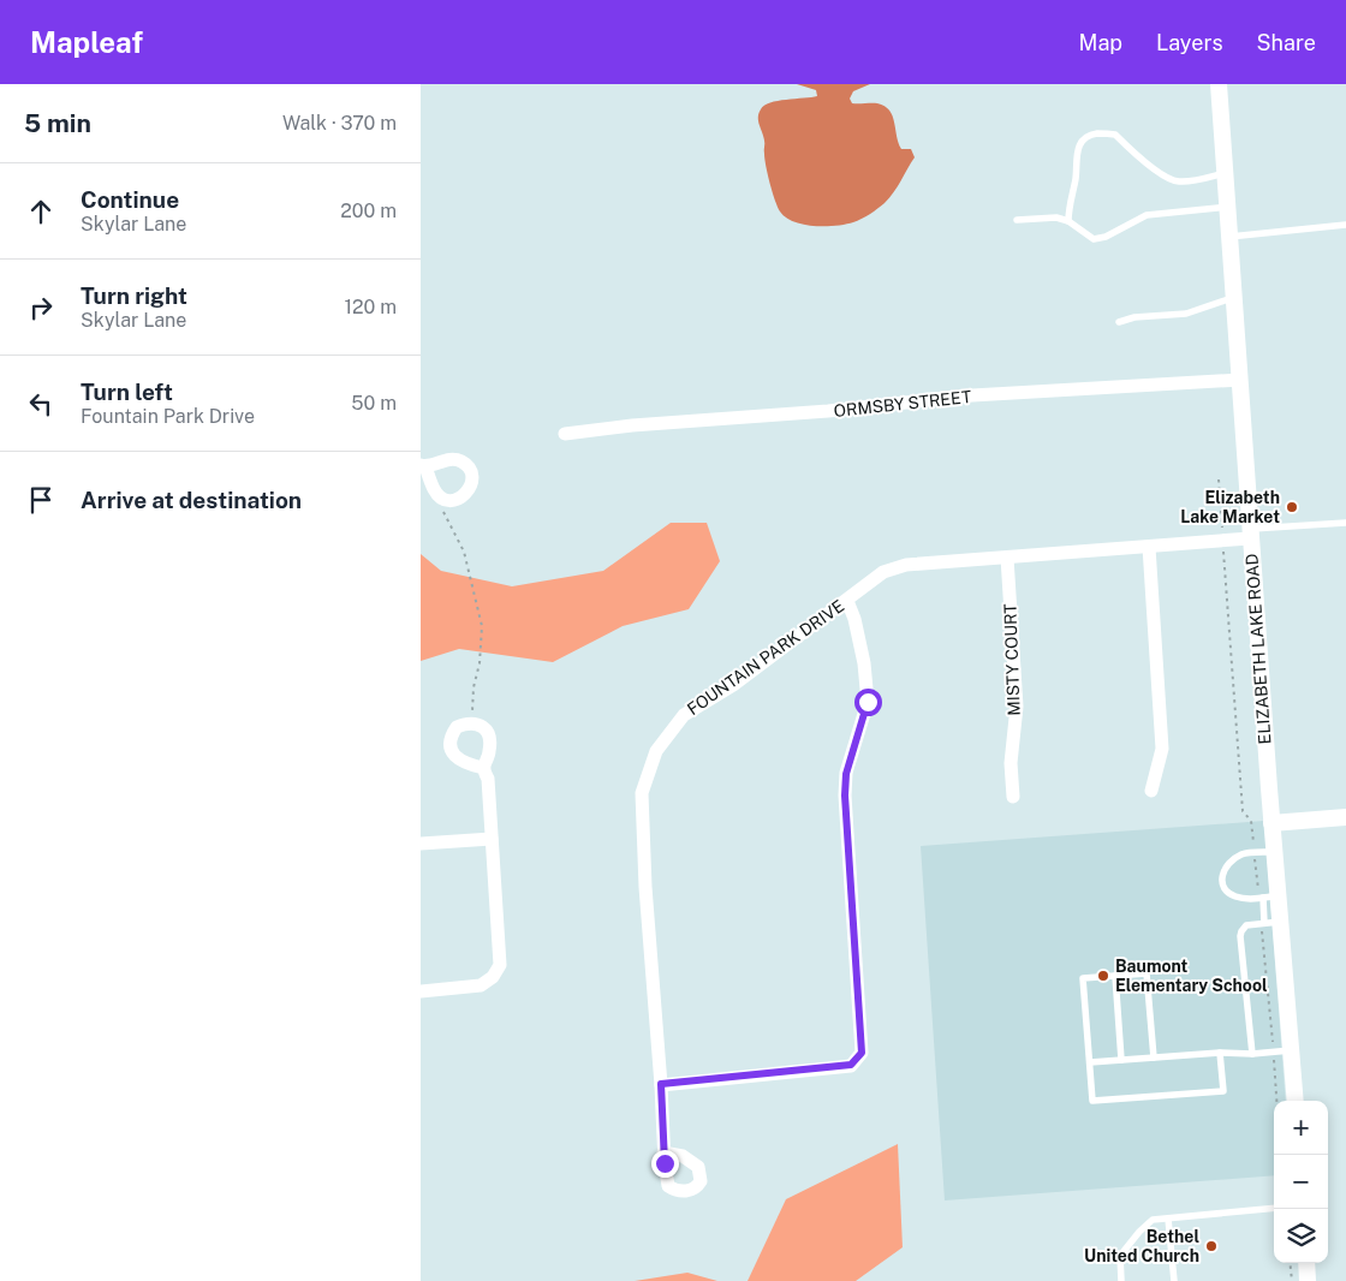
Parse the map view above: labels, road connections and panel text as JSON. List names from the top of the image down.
{
  "streets": {
    "street": [
      "ORMSBY STREET",
      "ELIZABETH LAKE ROAD",
      "FOUNTAIN PARK DRIVE",
      "MISTY COURT"
    ]
  },
  "crossings": [
    ["ORMSBY STREET", "ELIZABETH LAKE ROAD"],
    ["ELIZABETH LAKE ROAD", "FOUNTAIN PARK DRIVE"],
    ["FOUNTAIN PARK DRIVE", "MISTY COURT"]
  ],
  "places": ["Elizabeth Lake Market", "Baumont Elementary School", "Bethel United Church"],
  "page": {
    "header": "Mapleaf",
    "nav": ["Map", "Layers", "Share"],
    "heading": ["5 min", "Walk · 370 m"],
    "list": [
      ["Continue", "Skylar Lane", "200 m"],
      ["Turn right", "Skylar Lane", "120 m"],
      ["Turn left", "Fountain Park Drive", "50 m"],
      "Arrive at destination"
    ],
    "map_buttons": ["+", "−"]
  }
}
